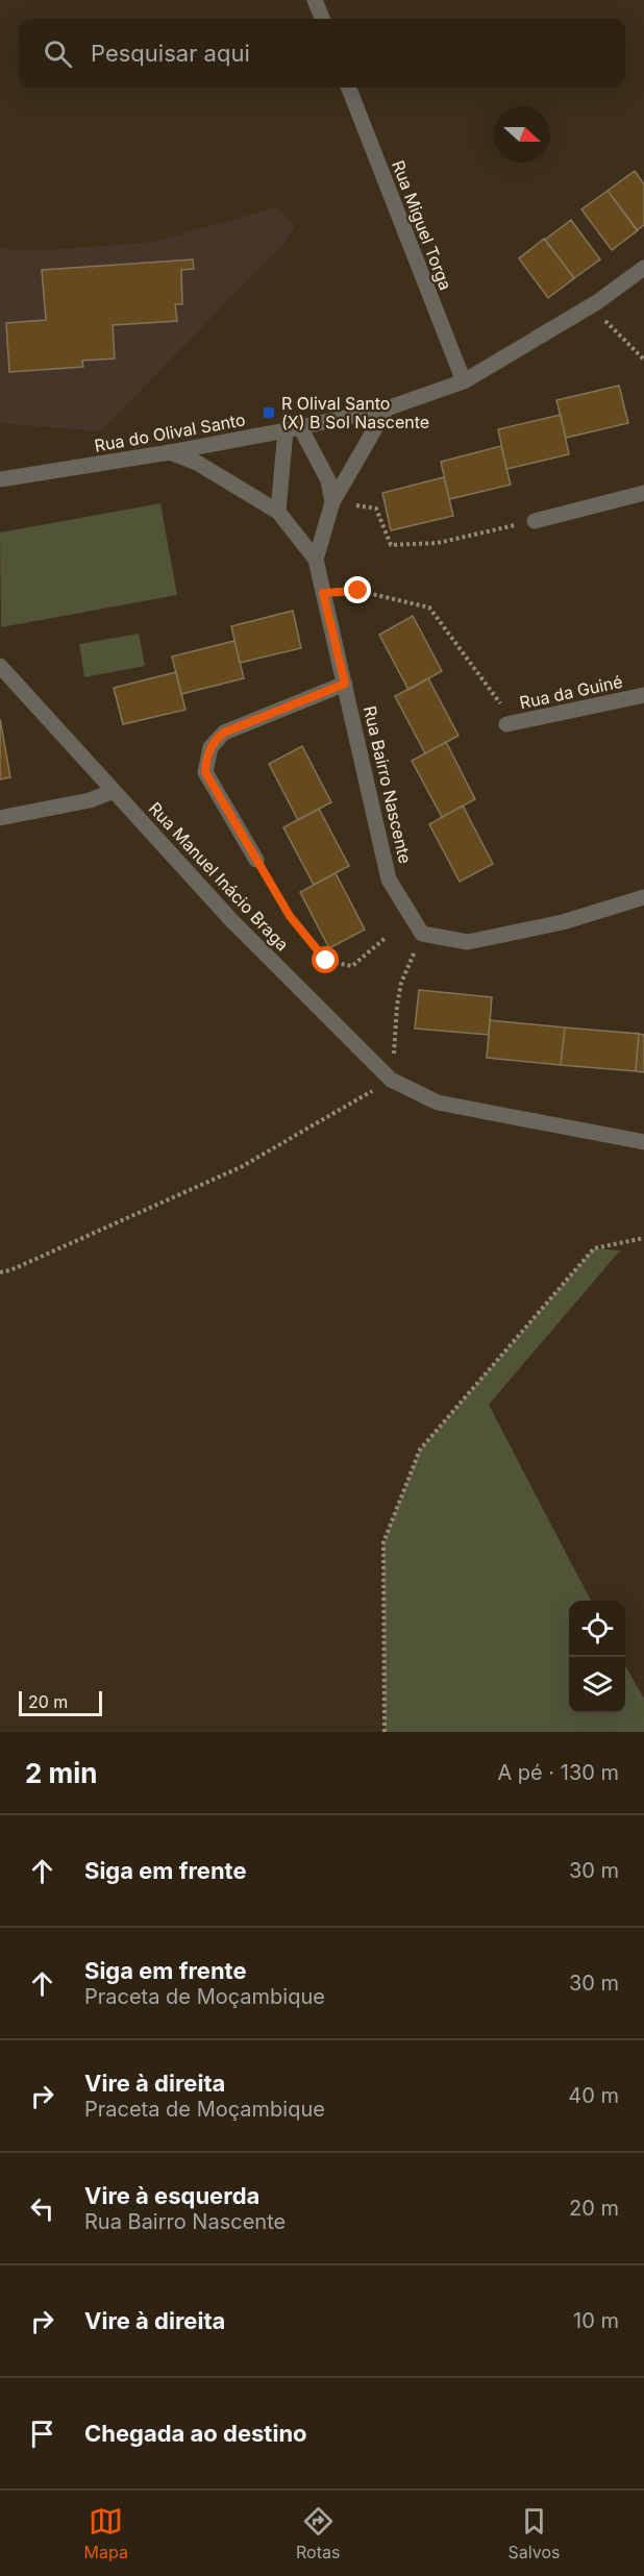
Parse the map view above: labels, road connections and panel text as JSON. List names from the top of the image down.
{
  "streets": {
    "street": [
      "Rua Miguel Torga",
      "Rua do Olival Santo",
      "Rua da Guiné",
      "Rua Bairro Nascente",
      "Rua Manuel Inácio Braga"
    ]
  },
  "crossings": [
    ["Rua Miguel Torga", "Rua do Olival Santo"],
    ["Rua do Olival Santo", "Rua Bairro Nascente"]
  ],
  "places": {
    "transit": ["R Olival Santo (X) B Sol Nascente"]
  },
  "scale_bar": "20 m",
  "north": "right",
  "page": {
    "search": "Pesquisar aqui",
    "scale": "20 m",
    "heading": ["2 min", "A pé · 130 m"],
    "list": [
      ["Siga em frente", "30 m"],
      ["Siga em frente", "Praceta de Moçambique", "30 m"],
      ["Vire à direita", "Praceta de Moçambique", "40 m"],
      ["Vire à esquerda", "Rua Bairro Nascente", "20 m"],
      ["Vire à direita", "10 m"],
      "Chegada ao destino"
    ],
    "nav": ["Mapa", "Rotas", "Salvos"]
  }
}
